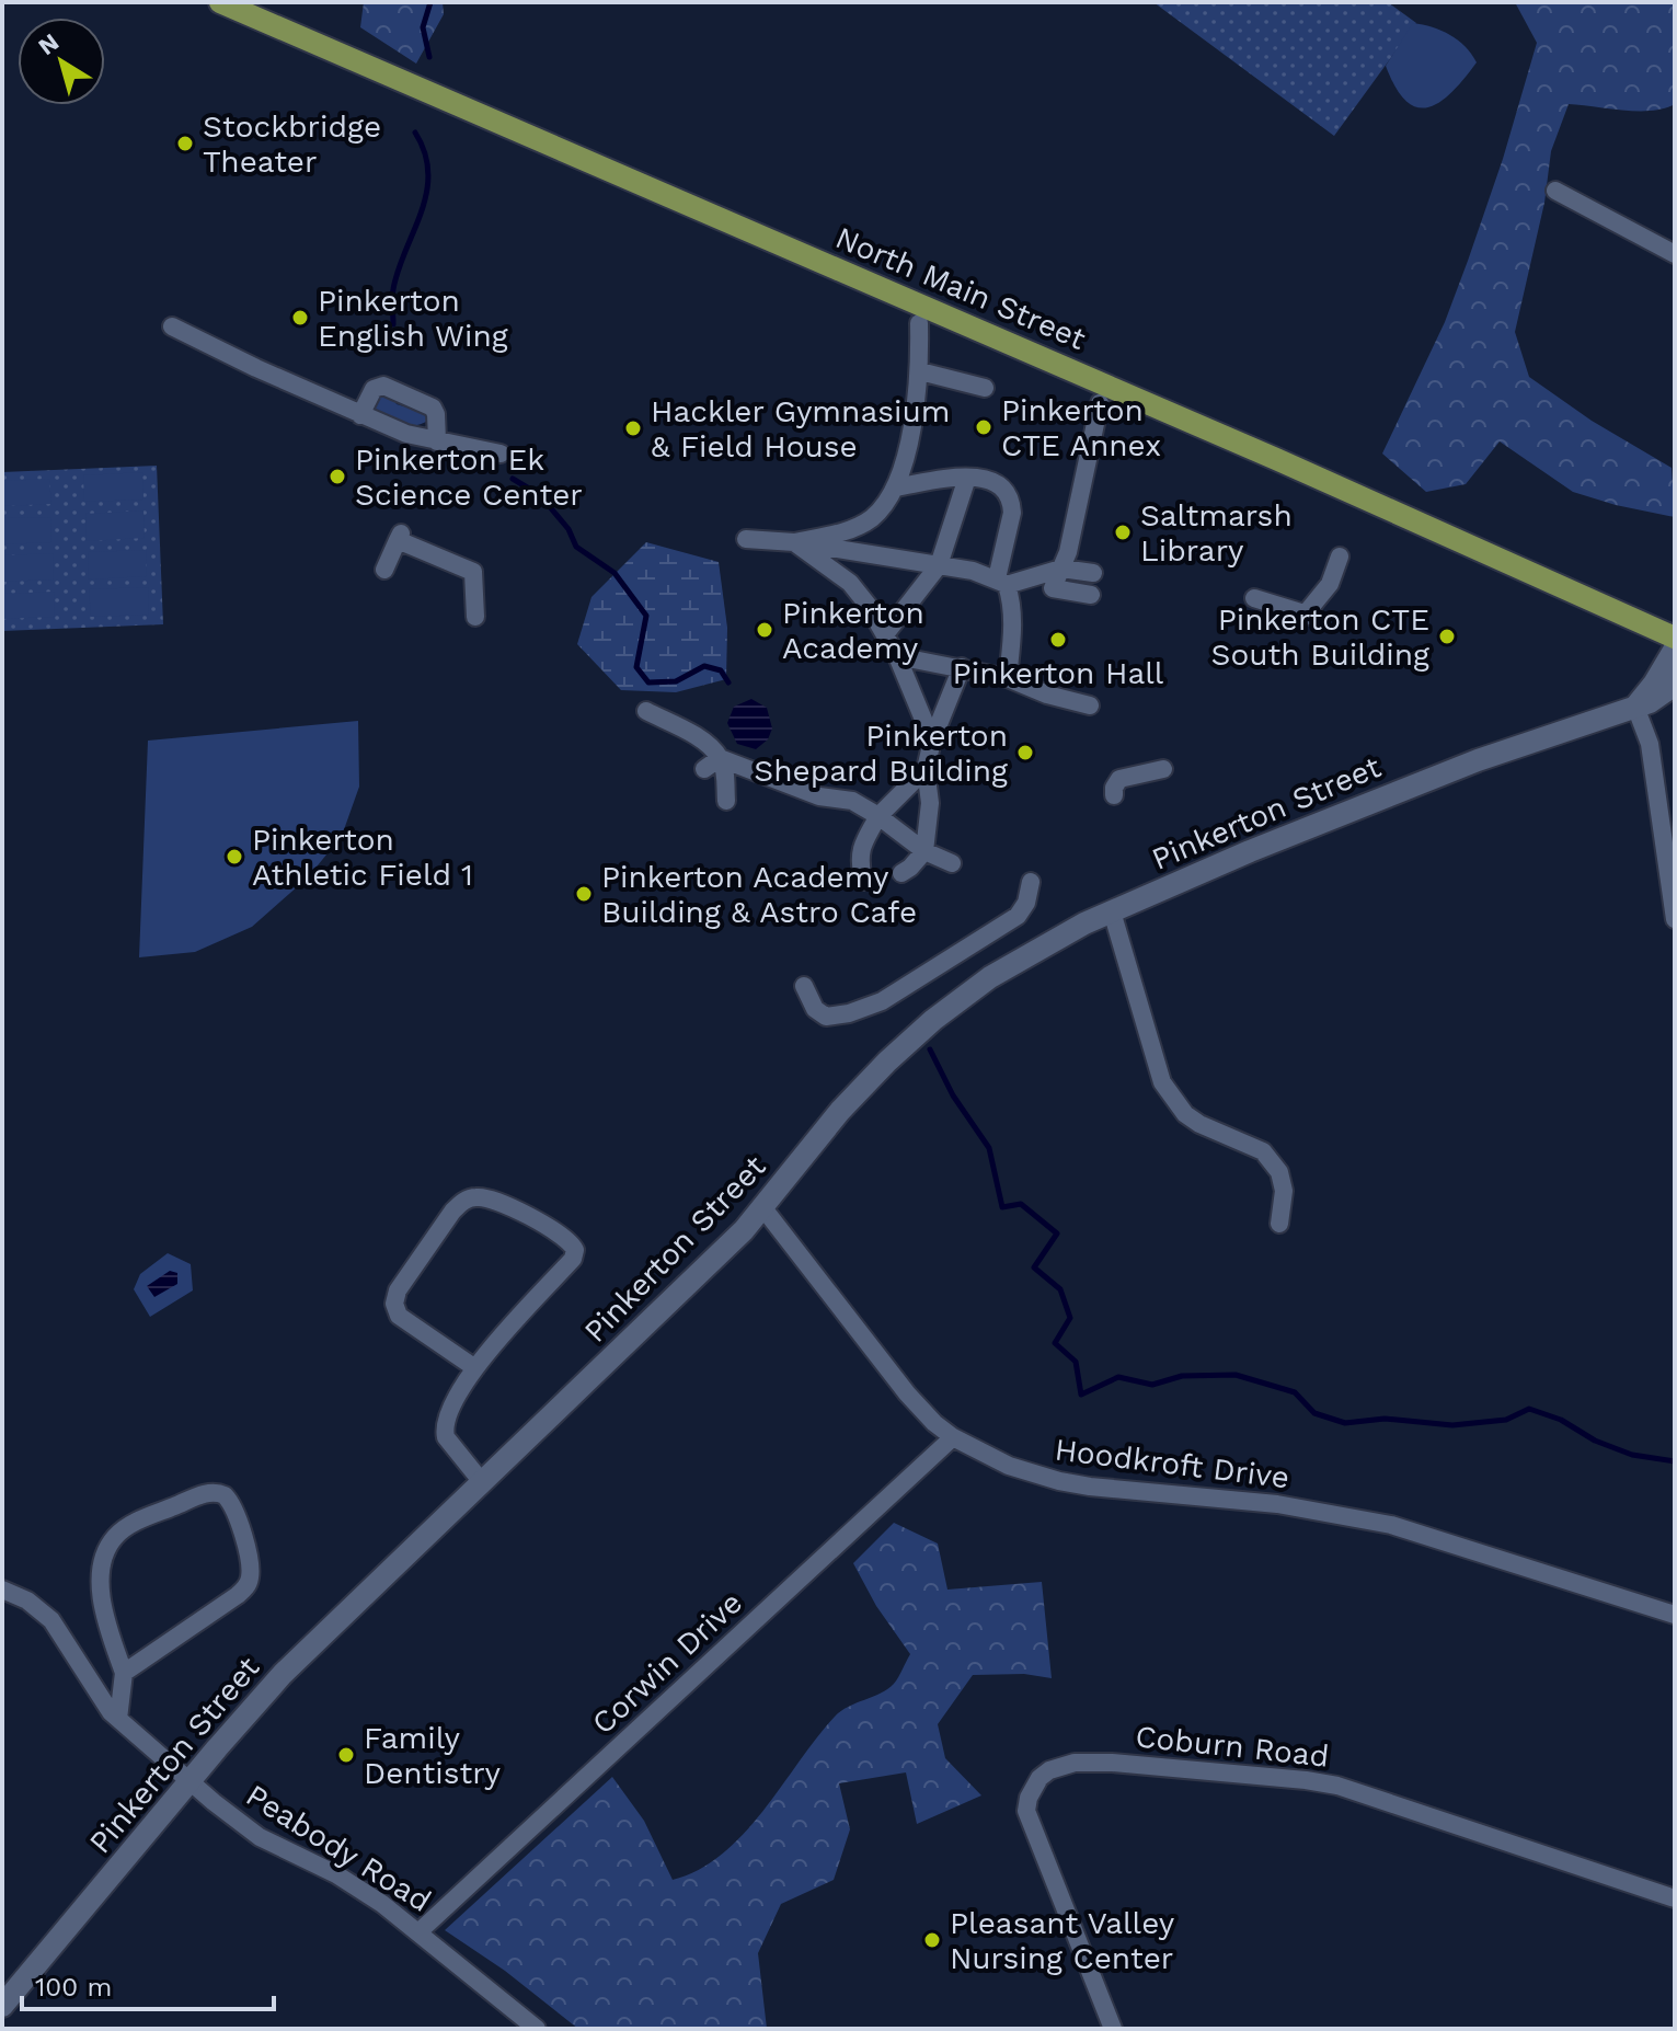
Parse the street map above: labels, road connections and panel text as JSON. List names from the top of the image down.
{
  "streets": {
    "main road": ["North Main Street"],
    "street": [
      "Pinkerton Street",
      "Hoodkroft Drive",
      "Corwin Drive",
      "Coburn Road",
      "Peabody Road"
    ]
  },
  "crossings": [
    ["Pinkerton Street", "Hoodkroft Drive"],
    ["Pinkerton Street", "Peabody Road"],
    ["Hoodkroft Drive", "Corwin Drive"],
    ["Corwin Drive", "Peabody Road"]
  ],
  "places": [
    "Stockbridge Theater",
    "Pinkerton English Wing",
    "Pinkerton CTE Annex",
    "Hackler Gymnasium & Field House",
    "Pinkerton Ek Science Center",
    "Saltmarsh Library",
    "Pinkerton Academy",
    "Pinkerton CTE South Building",
    "Pinkerton Hall",
    "Pinkerton Shepard Building",
    "Pinkerton Athletic Field 1",
    "Pinkerton Academy Building & Astro Cafe",
    "Family Dentistry",
    "Pleasant Valley Nursing Center"
  ],
  "scale_bar": "100 m",
  "north": "top left"
}
